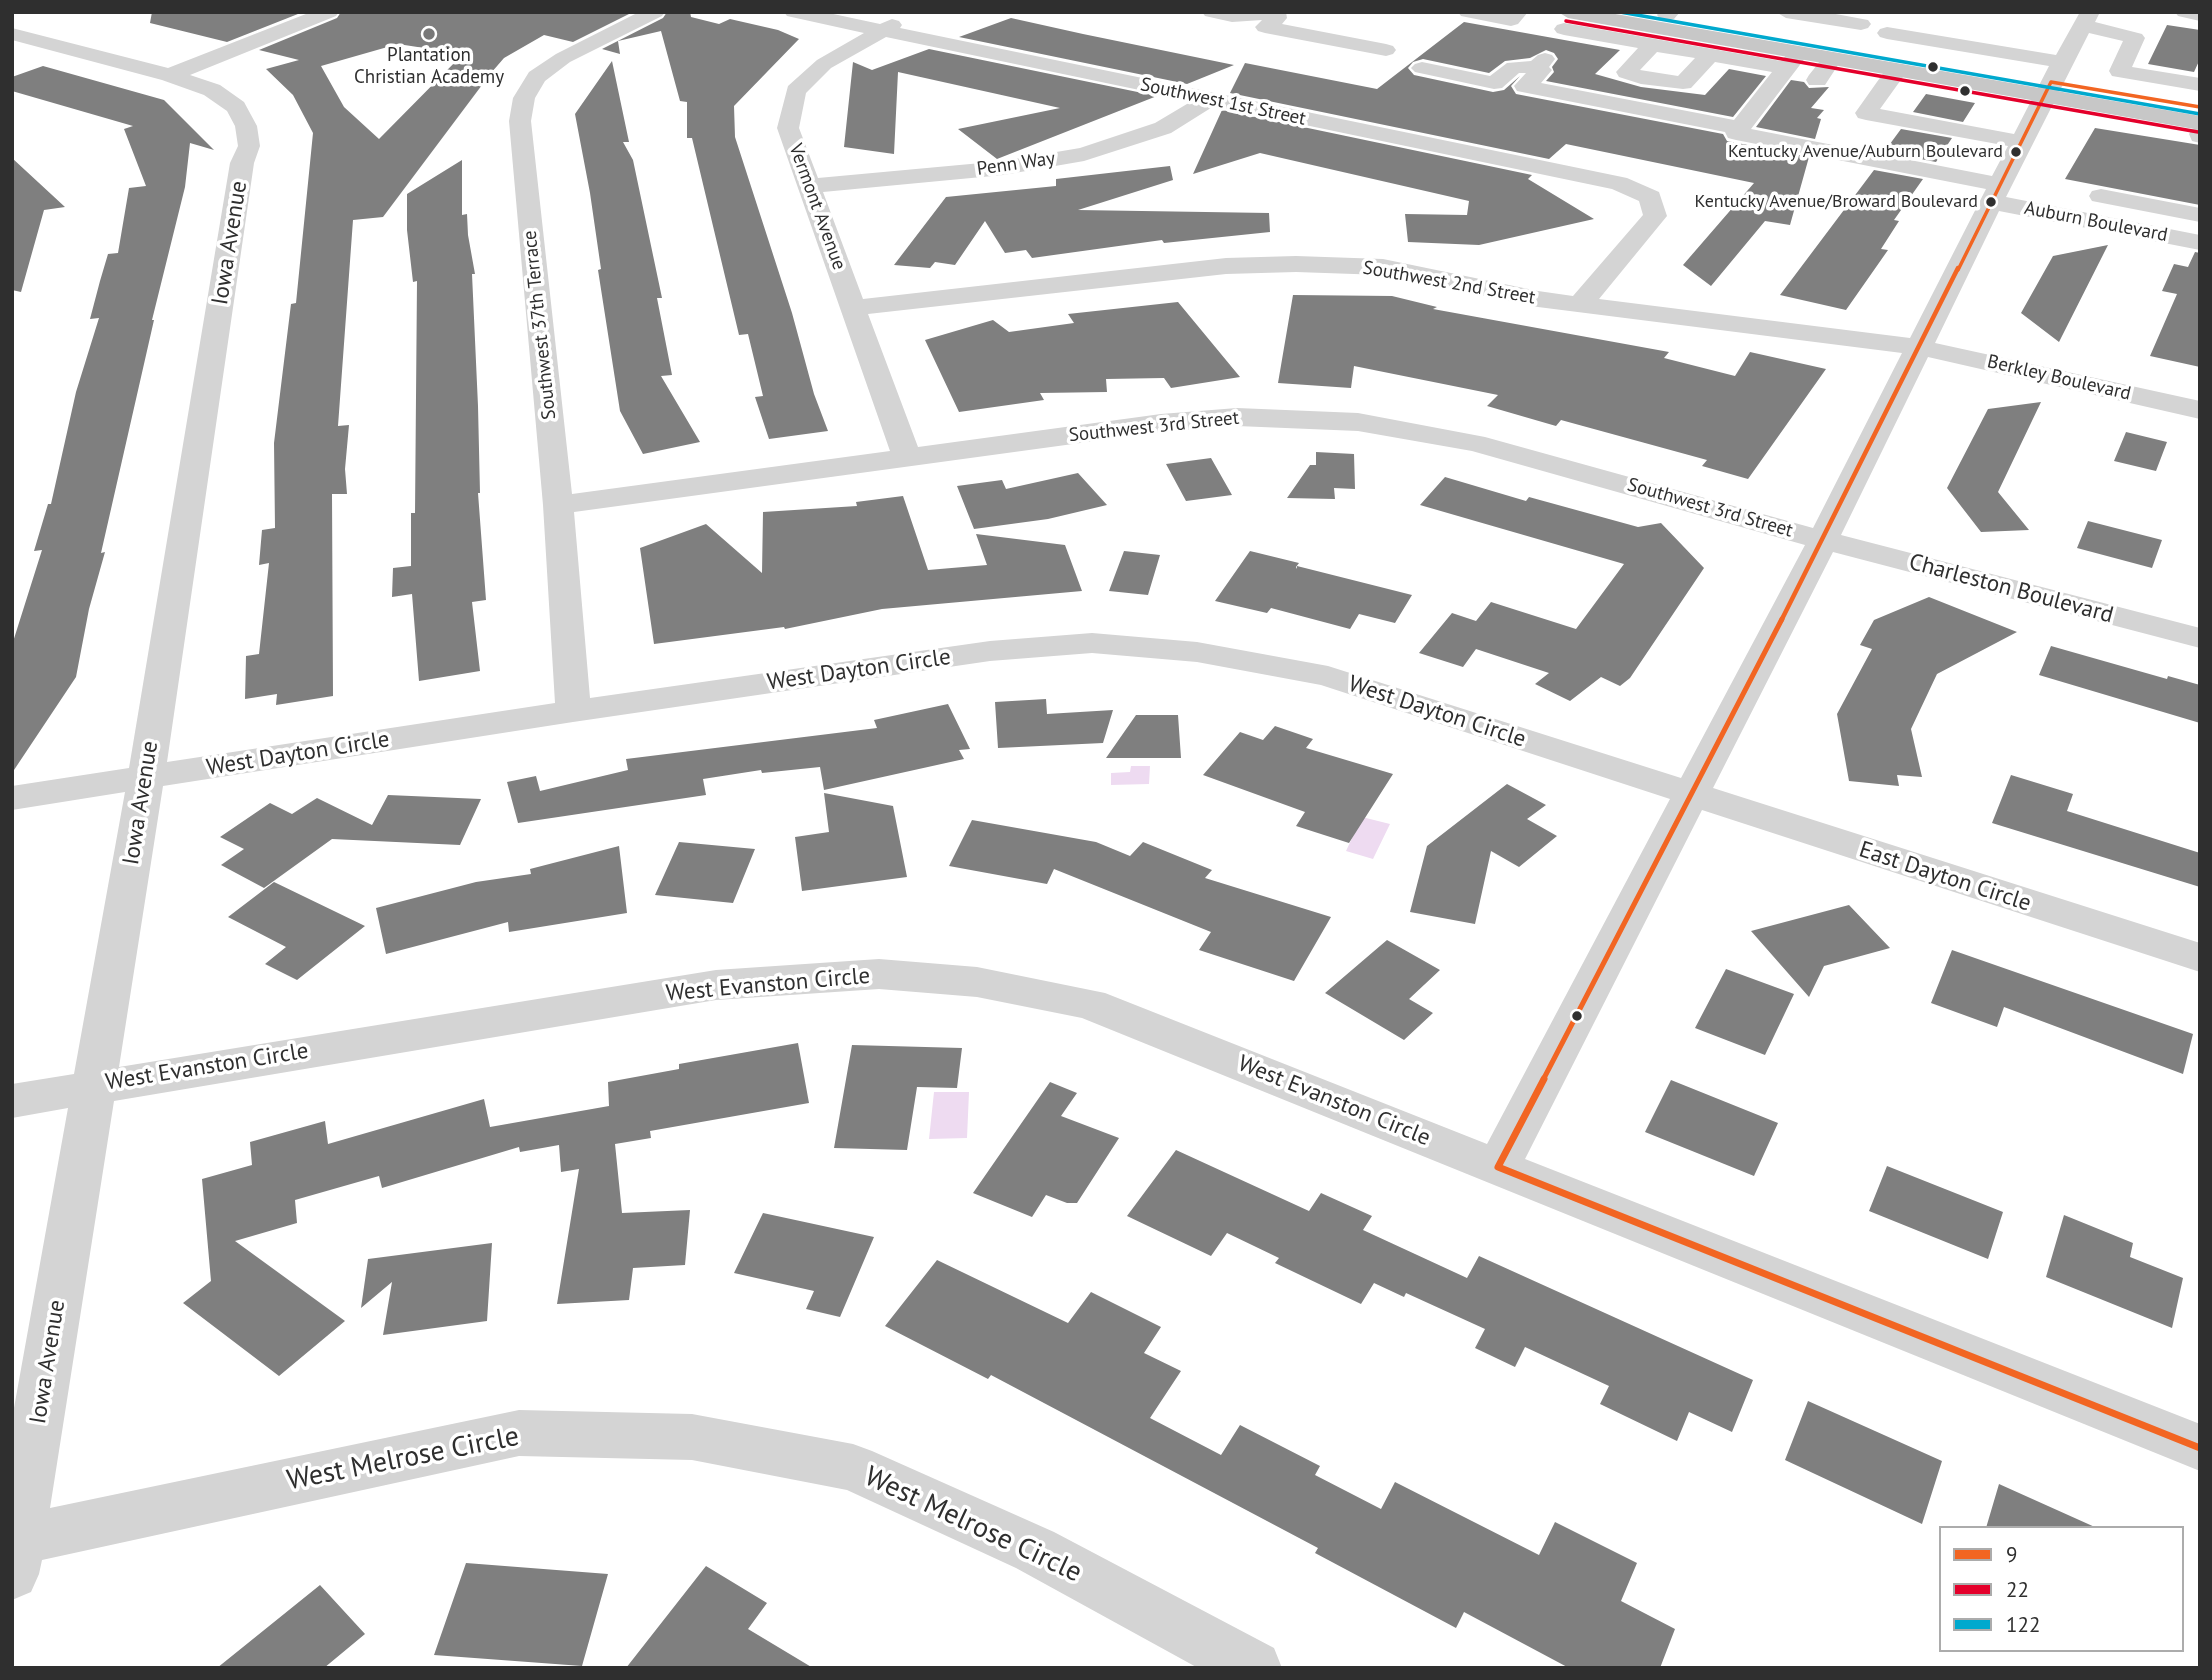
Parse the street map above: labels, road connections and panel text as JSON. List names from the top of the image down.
{
  "streets": {
    "street": [
      "Southwest 1st Street",
      "Penn Way",
      "Vermont Avenue",
      "Auburn Boulevard",
      "Iowa Avenue",
      "Southwest 2nd Street",
      "Southwest 37th Terrace",
      "Berkley Boulevard",
      "Southwest 3rd Street",
      "Charleston Boulevard",
      "West Dayton Circle",
      "East Dayton Circle",
      "West Evanston Circle",
      "West Melrose Circle"
    ]
  },
  "crossings": [
    ["Southwest 1st Street", "Penn Way"],
    ["Southwest 1st Street", "Vermont Avenue"],
    ["Southwest 1st Street", "Southwest 2nd Street"],
    ["Penn Way", "Vermont Avenue"],
    ["Vermont Avenue", "Southwest 2nd Street"],
    ["Vermont Avenue", "Southwest 3rd Street"],
    ["Iowa Avenue", "West Dayton Circle"],
    ["Iowa Avenue", "West Evanston Circle"],
    ["Iowa Avenue", "West Melrose Circle"],
    ["Southwest 2nd Street", "Berkley Boulevard"],
    ["Southwest 37th Terrace", "Southwest 3rd Street"],
    ["Southwest 37th Terrace", "West Dayton Circle"],
    ["Southwest 3rd Street", "Charleston Boulevard"],
    ["West Dayton Circle", "East Dayton Circle"]
  ],
  "places": ["Plantation Christian Academy", "Kentucky Avenue/Auburn Boulevard", "Kentucky Avenue/Broward Boulevard"],
  "lines": ["transit line 122", "transit line 22", "transit line 9"],
  "legend": ["9", "22", "122"]
}
